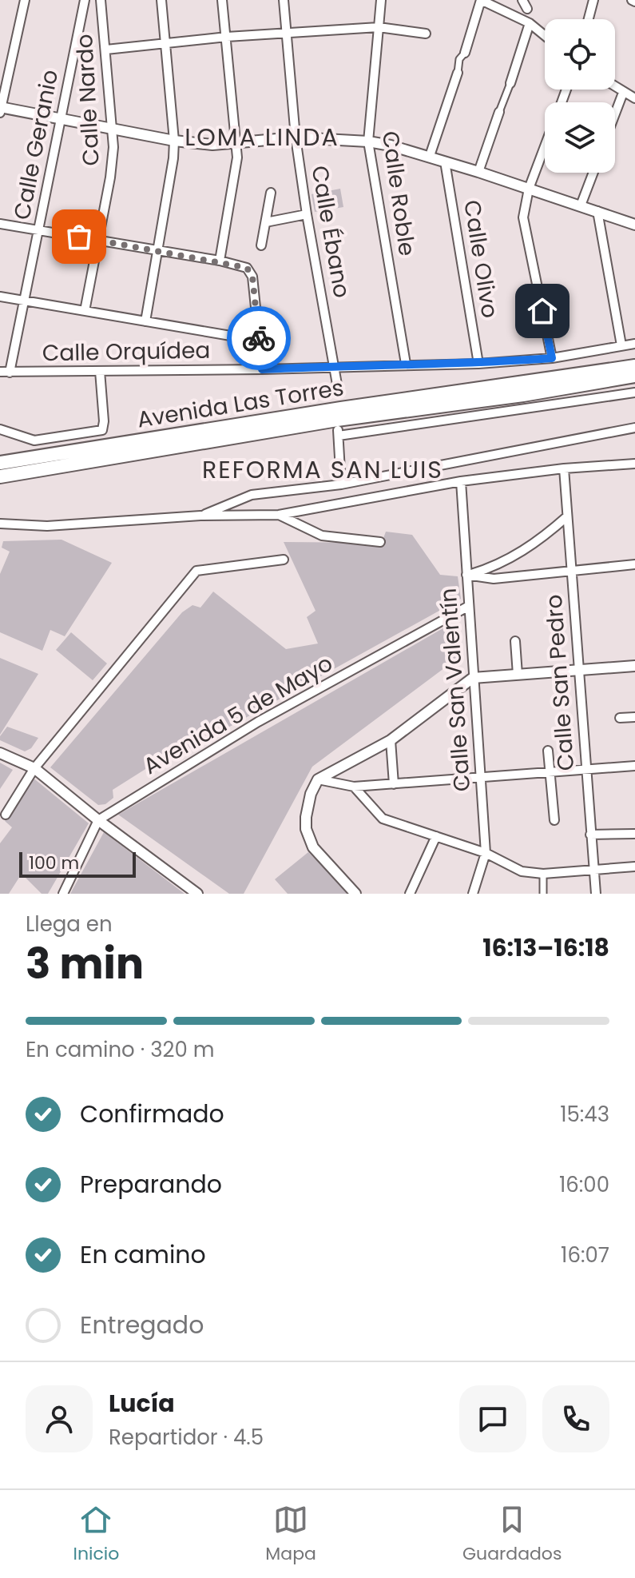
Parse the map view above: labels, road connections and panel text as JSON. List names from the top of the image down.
{
  "streets": {
    "highway": ["Avenida Las Torres"],
    "street": [
      "Calle Nardo",
      "Calle Geranio",
      "Calle Roble",
      "Calle Ébano",
      "Calle Olivo",
      "Calle Orquídea",
      "Calle San Pedro",
      "Calle San Valentín",
      "Avenida 5 de Mayo"
    ]
  },
  "crossings": [
    ["Calle Geranio", "Calle Orquídea"],
    ["Calle Roble", "Calle Orquídea"],
    ["Calle Ébano", "Calle Orquídea"],
    ["Calle Olivo", "Calle Orquídea"],
    ["Calle San Valentín", "Avenida 5 de Mayo"]
  ],
  "districts": ["LOMA LINDA", "REFORMA SAN LUIS"],
  "scale_bar": "100 m",
  "page": {
    "scale": "100 m",
    "heading": ["3 min", "Llega en", "16:13–16:18"],
    "panel": ["Lucía", "Repartidor · 4.5"],
    "bar": "En camino · 320 m",
    "list": [
      ["Confirmado", "15:43"],
      ["Preparando", "16:00"],
      ["En camino", "16:07"],
      "Entregado"
    ],
    "tabs": ["Inicio", "Mapa", "Guardados"]
  }
}
